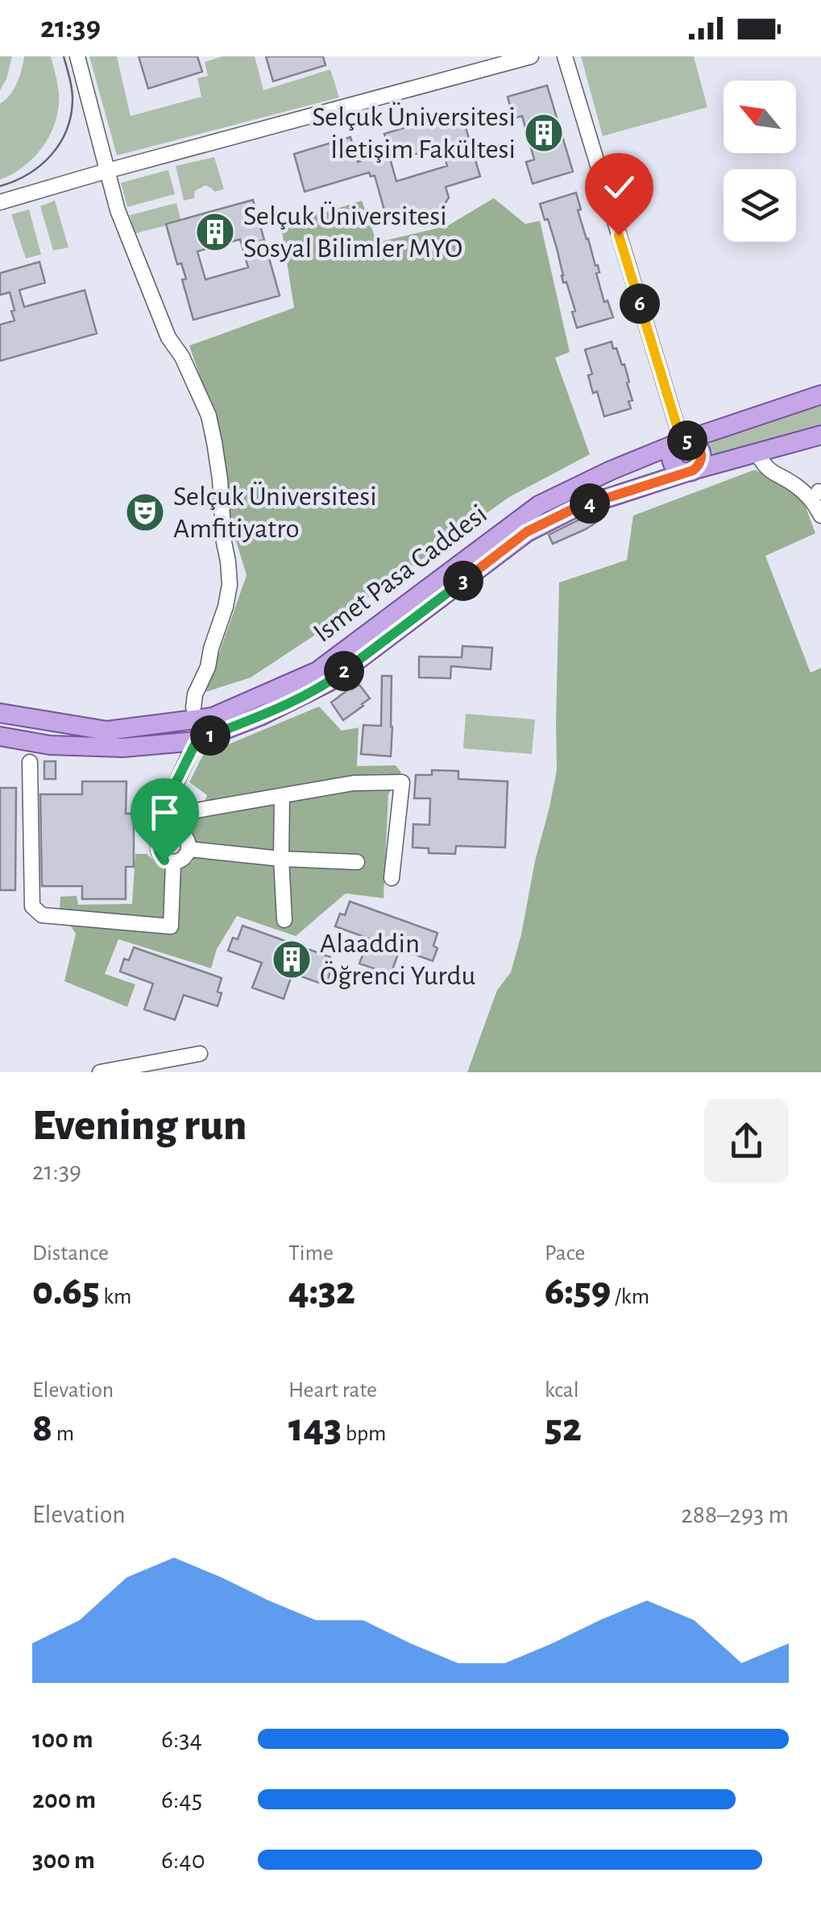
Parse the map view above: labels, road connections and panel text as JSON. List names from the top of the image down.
{
  "streets": {
    "main road": ["Ismet Pasa Caddesi"]
  },
  "places": {
    "building": ["Selçuk Üniversitesi İletişim Fakültesi", "Selçuk Üniversitesi Sosyal Bilimler MYO", "Alaaddin Öğrenci Yurdu"],
    "theatre": ["Selçuk Üniversitesi Amfitiyatro"]
  },
  "north": "top left",
  "page": {
    "status": "21:39",
    "pins": [
      "6",
      "5",
      "4",
      "3",
      "2",
      "1"
    ],
    "heading": ["Evening run", "21:39"],
    "stats": [
      ["Distance", "0.65 km"],
      ["Time", "4:32"],
      ["Pace", "6:59 /km"],
      ["Elevation", "8 m"],
      ["Heart rate", "143 bpm"],
      ["kcal", "52"]
    ],
    "chart": ["Elevation", "288–293 m"],
    "list": [
      {
        "name": "100 m",
        "note": "6:34"
      },
      {
        "name": "200 m",
        "note": "6:45"
      },
      {
        "name": "300 m",
        "note": "6:40"
      }
    ]
  }
}
